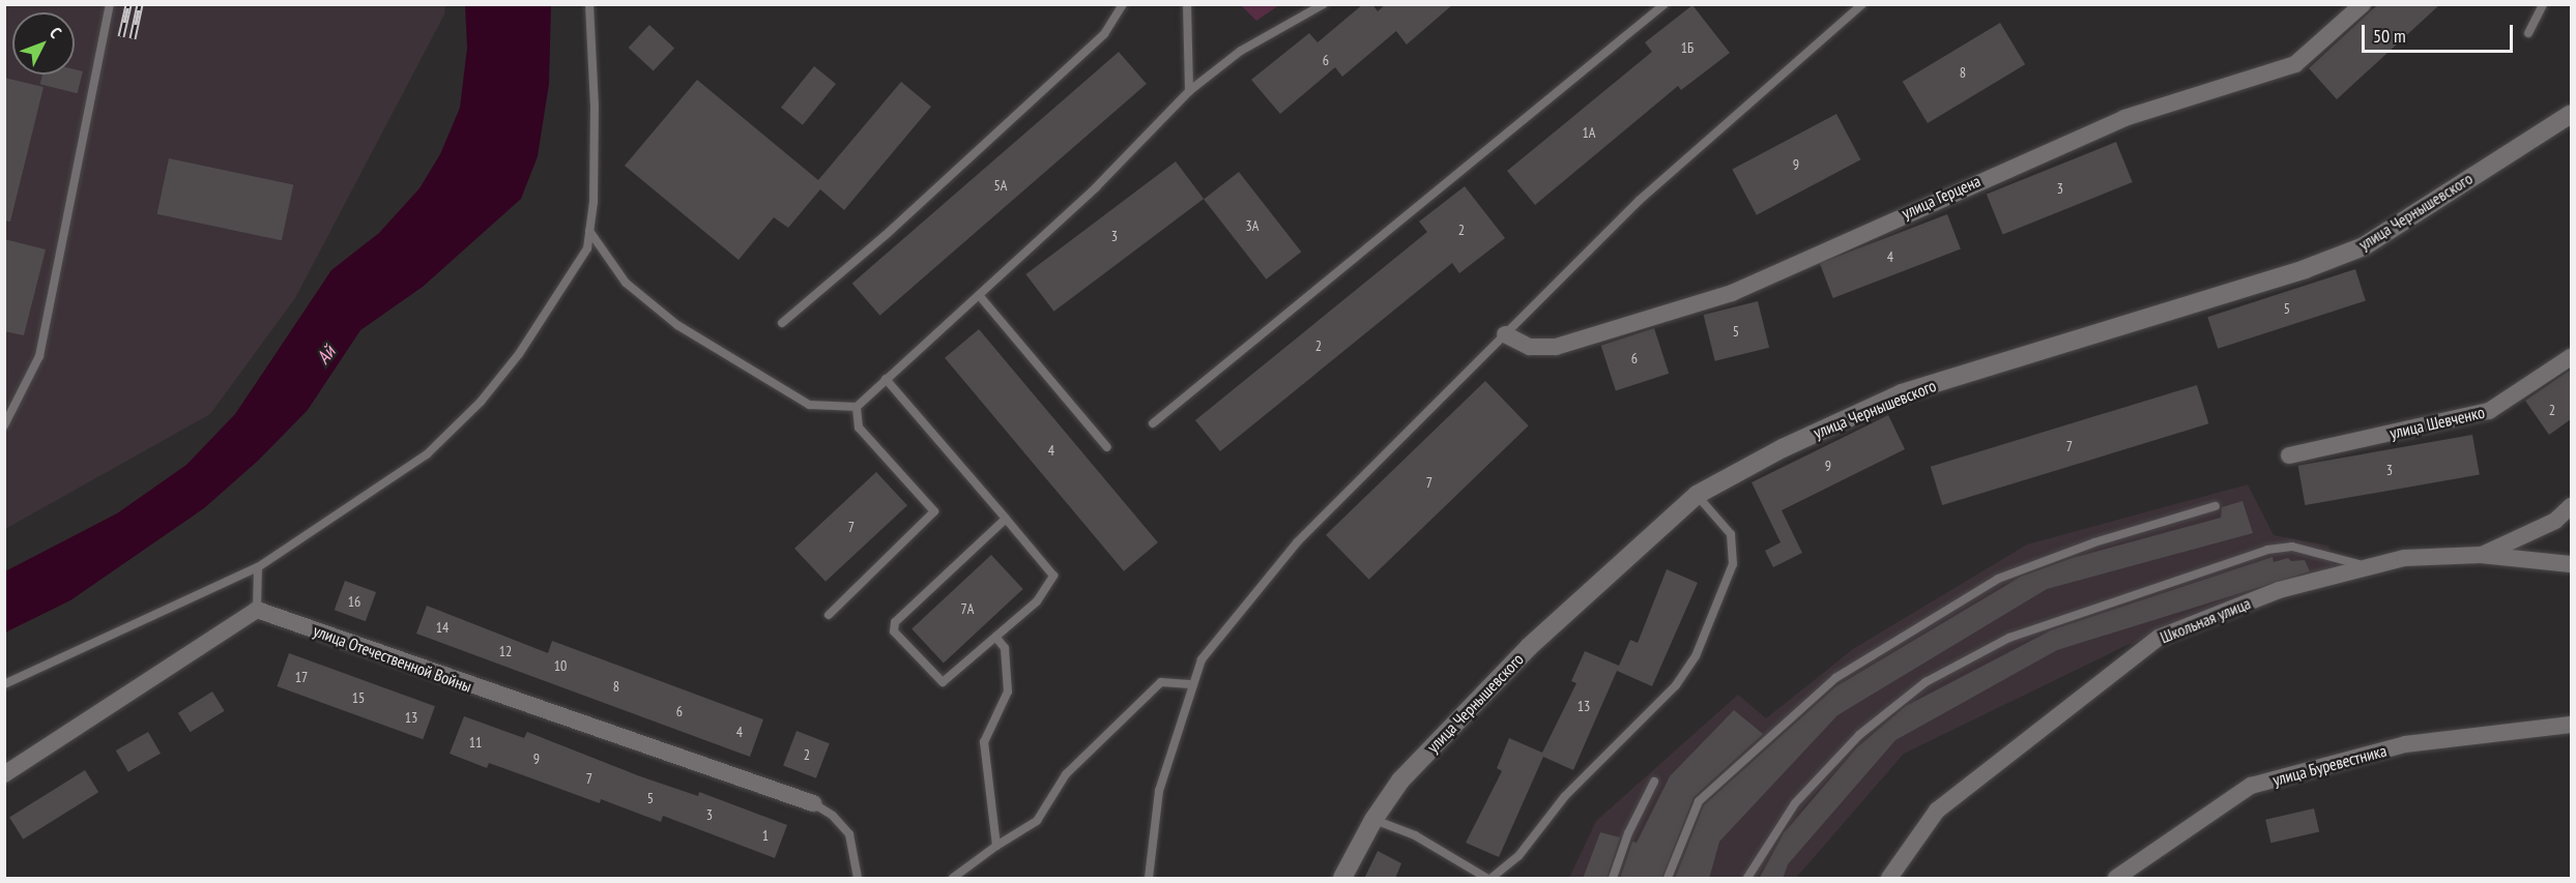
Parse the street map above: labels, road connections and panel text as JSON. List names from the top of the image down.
{
  "streets": {
    "main road": ["улица Чернышевского"],
    "street": [
      "улица Герцена",
      "улица Шевченко",
      "Школьная улица",
      "улица Отечественной Войны",
      "улица Буревестника"
    ]
  },
  "water": ["Ай"],
  "house_numbers": [
    "1Б",
    "6",
    "8",
    "1А",
    "9",
    "5А",
    "3",
    "3А",
    "2",
    "3",
    "4",
    "5",
    "5",
    "2",
    "6",
    "2",
    "7",
    "4",
    "9",
    "3",
    "7",
    "7",
    "16",
    "7А",
    "14",
    "12",
    "10",
    "17",
    "8",
    "15",
    "13",
    "6",
    "13",
    "4",
    "11",
    "2",
    "9",
    "7",
    "5",
    "3",
    "1"
  ],
  "scale_bar": "50 m",
  "north": "top right"
}
